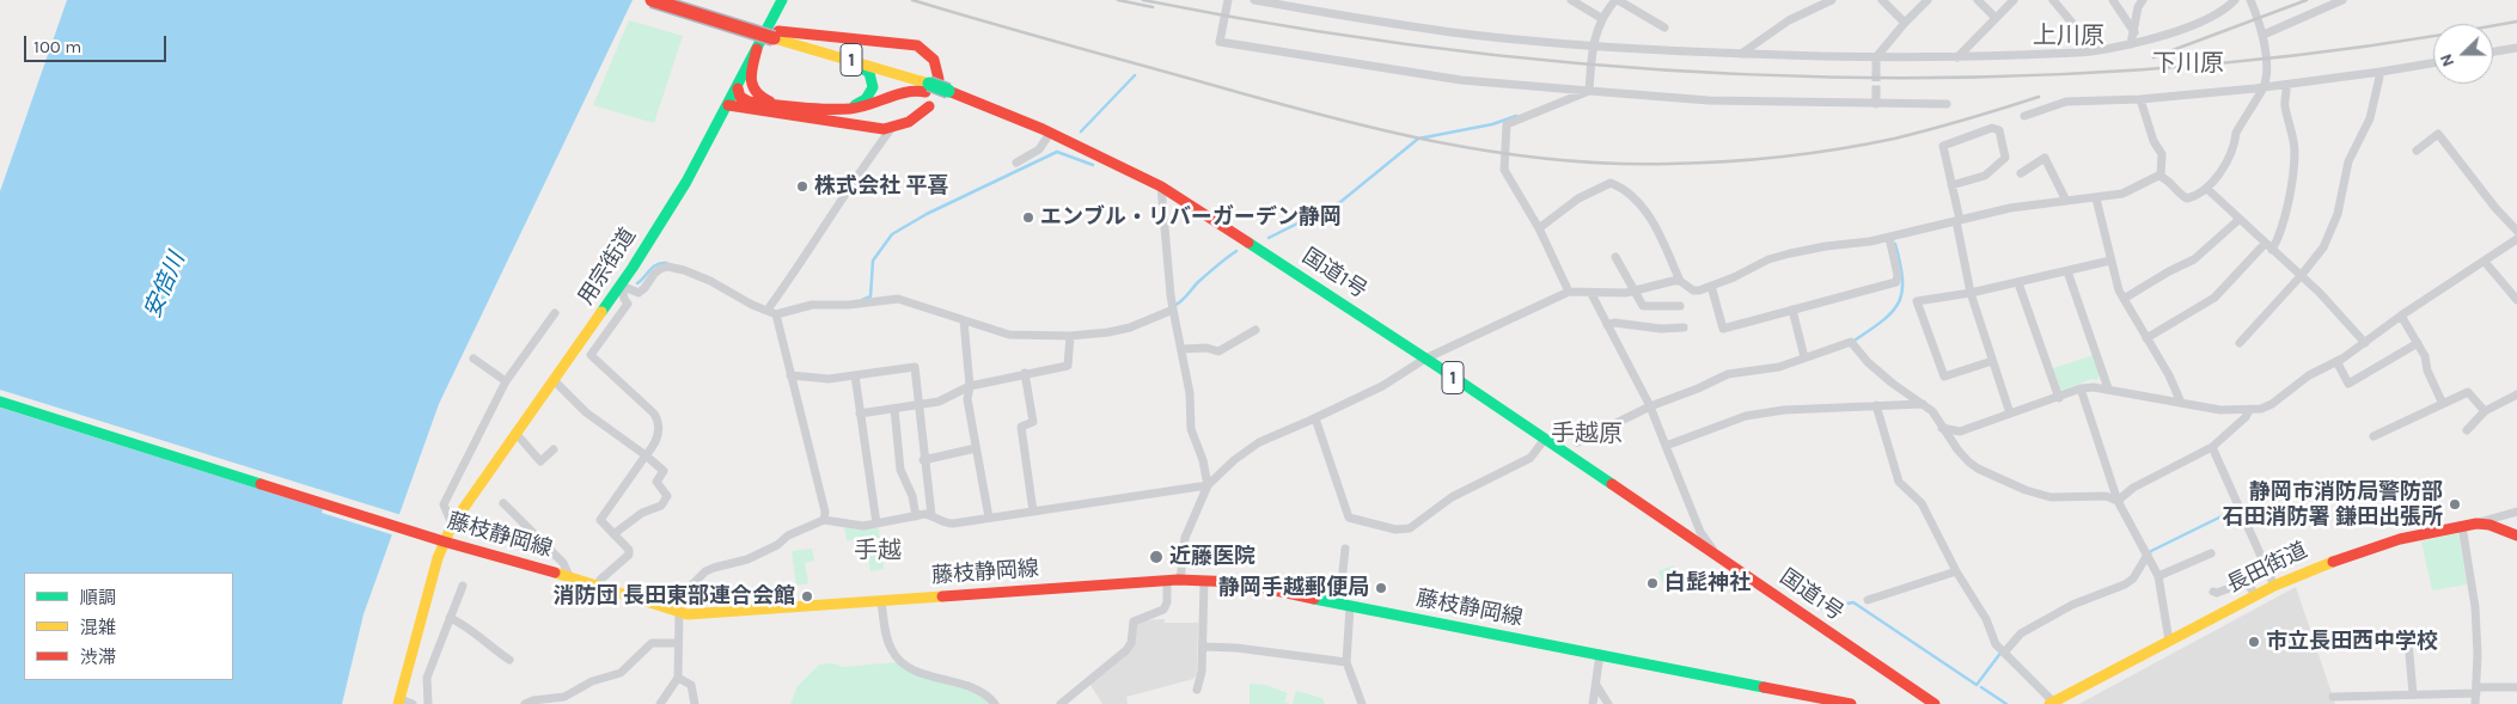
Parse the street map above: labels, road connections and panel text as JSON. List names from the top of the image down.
{
  "streets": {
    "main road": [
      "1",
      "用宗街道",
      "国道1号",
      "藤枝静岡線",
      "長田街道"
    ]
  },
  "crossings": [
    ["用宗街道", "藤枝静岡線"]
  ],
  "districts": [
    "上川原",
    "下川原",
    "手越原",
    "手越"
  ],
  "water": ["安倍川"],
  "places": [
    "株式会社 平喜",
    "エンブル・リバーガーデン静岡",
    "静岡市消防局警防部 石田消防署 鎌田出張所",
    "近藤医院",
    "白髭神社",
    "静岡手越郵便局",
    "消防団 長田東部連合会館",
    "市立長田西中学校"
  ],
  "legend": ["順調", "混雑", "渋滞"],
  "scale_bar": "100 m",
  "north": "left"
}
